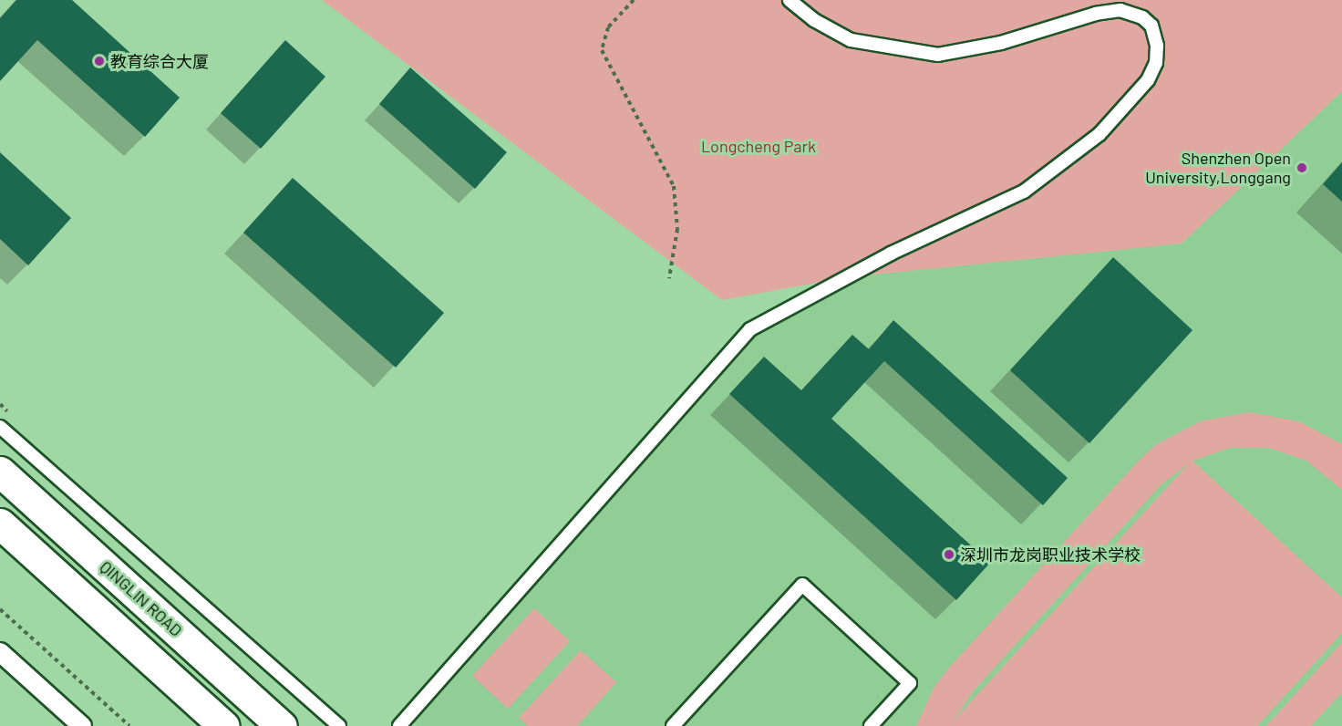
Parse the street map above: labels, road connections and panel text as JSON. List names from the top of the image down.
{
  "streets": {
    "main road": ["QINGLIN ROAD"]
  },
  "parks": ["Longcheng Park"],
  "places": ["教育综合大厦", "Shenzhen Open University,Longgang", "深圳市龙岗职业技术学校"]
}
